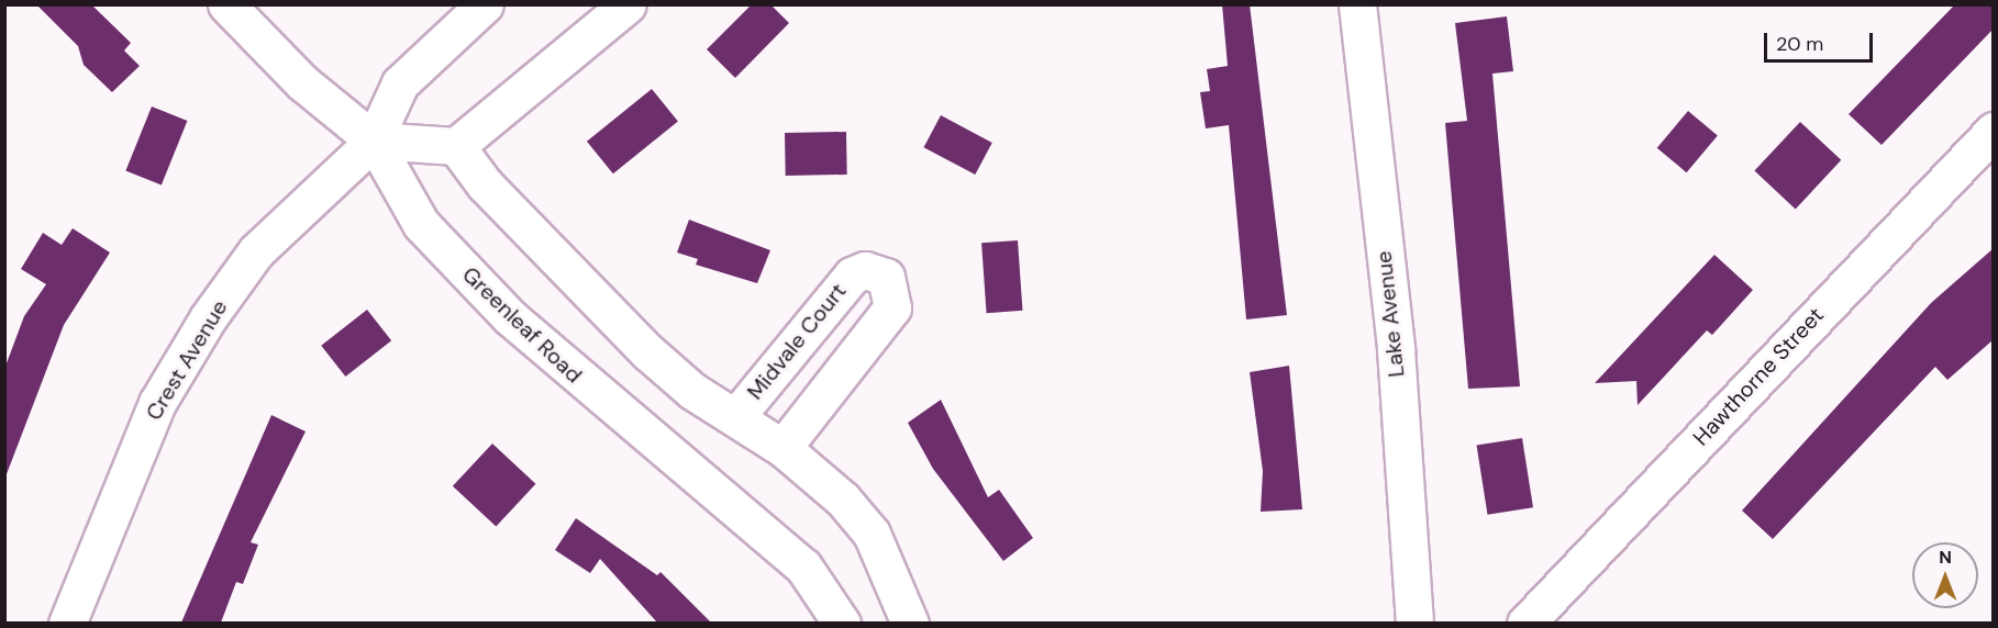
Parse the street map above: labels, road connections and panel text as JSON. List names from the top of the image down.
{
  "streets": {
    "street": [
      "Lake Avenue",
      "Greenleaf Road",
      "Midvale Court",
      "Crest Avenue",
      "Hawthorne Street"
    ]
  },
  "crossings": [
    ["Greenleaf Road", "Crest Avenue"]
  ],
  "scale_bar": "20 m",
  "north": "top"
}
